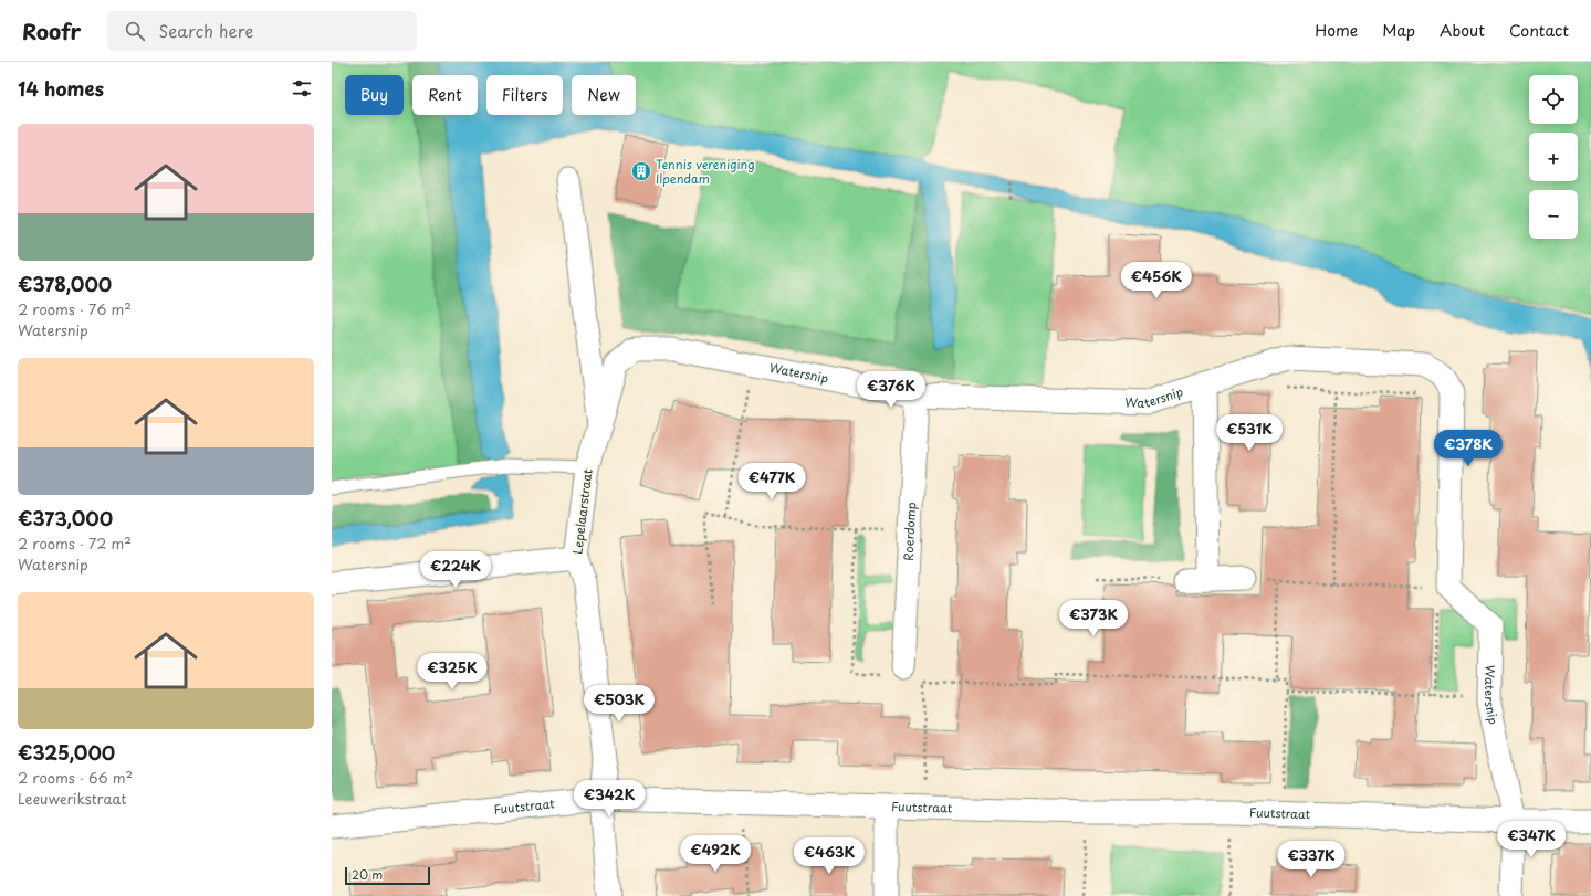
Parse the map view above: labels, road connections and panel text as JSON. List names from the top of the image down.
{
  "streets": {
    "street": [
      "Watersnip",
      "Lepelaarstraat",
      "Roerdomp",
      "Fuutstraat"
    ]
  },
  "crossings": [
    ["Watersnip", "Lepelaarstraat"],
    ["Watersnip", "Roerdomp"],
    ["Watersnip", "Fuutstraat"],
    ["Lepelaarstraat", "Fuutstraat"]
  ],
  "places": {
    "building": ["Tennis vereniging Ilpendam"]
  },
  "scale_bar": "20 m",
  "page": {
    "header": "Roofr",
    "search": "Search here",
    "nav": [
      "Home",
      "Map",
      "About",
      "Contact"
    ],
    "heading": "14 homes",
    "map_buttons": ["+", "−"],
    "chip": [
      "Buy",
      "Rent",
      "Filters",
      "New"
    ],
    "list": [
      {
        "name": "€378,000",
        "note": "2 rooms · 76 m² · Watersnip"
      },
      {
        "name": "€373,000",
        "note": "2 rooms · 72 m² · Watersnip"
      },
      {
        "name": "€325,000",
        "note": "2 rooms · 66 m² · Leeuwerikstraat"
      }
    ],
    "price": [
      "€456K",
      "€376K",
      "€531K",
      "€378K",
      "€477K",
      "€224K",
      "€373K",
      "€325K",
      "€503K",
      "€342K",
      "€347K",
      "€492K",
      "€463K",
      "€337K"
    ],
    "scale": "20 m"
  }
}
